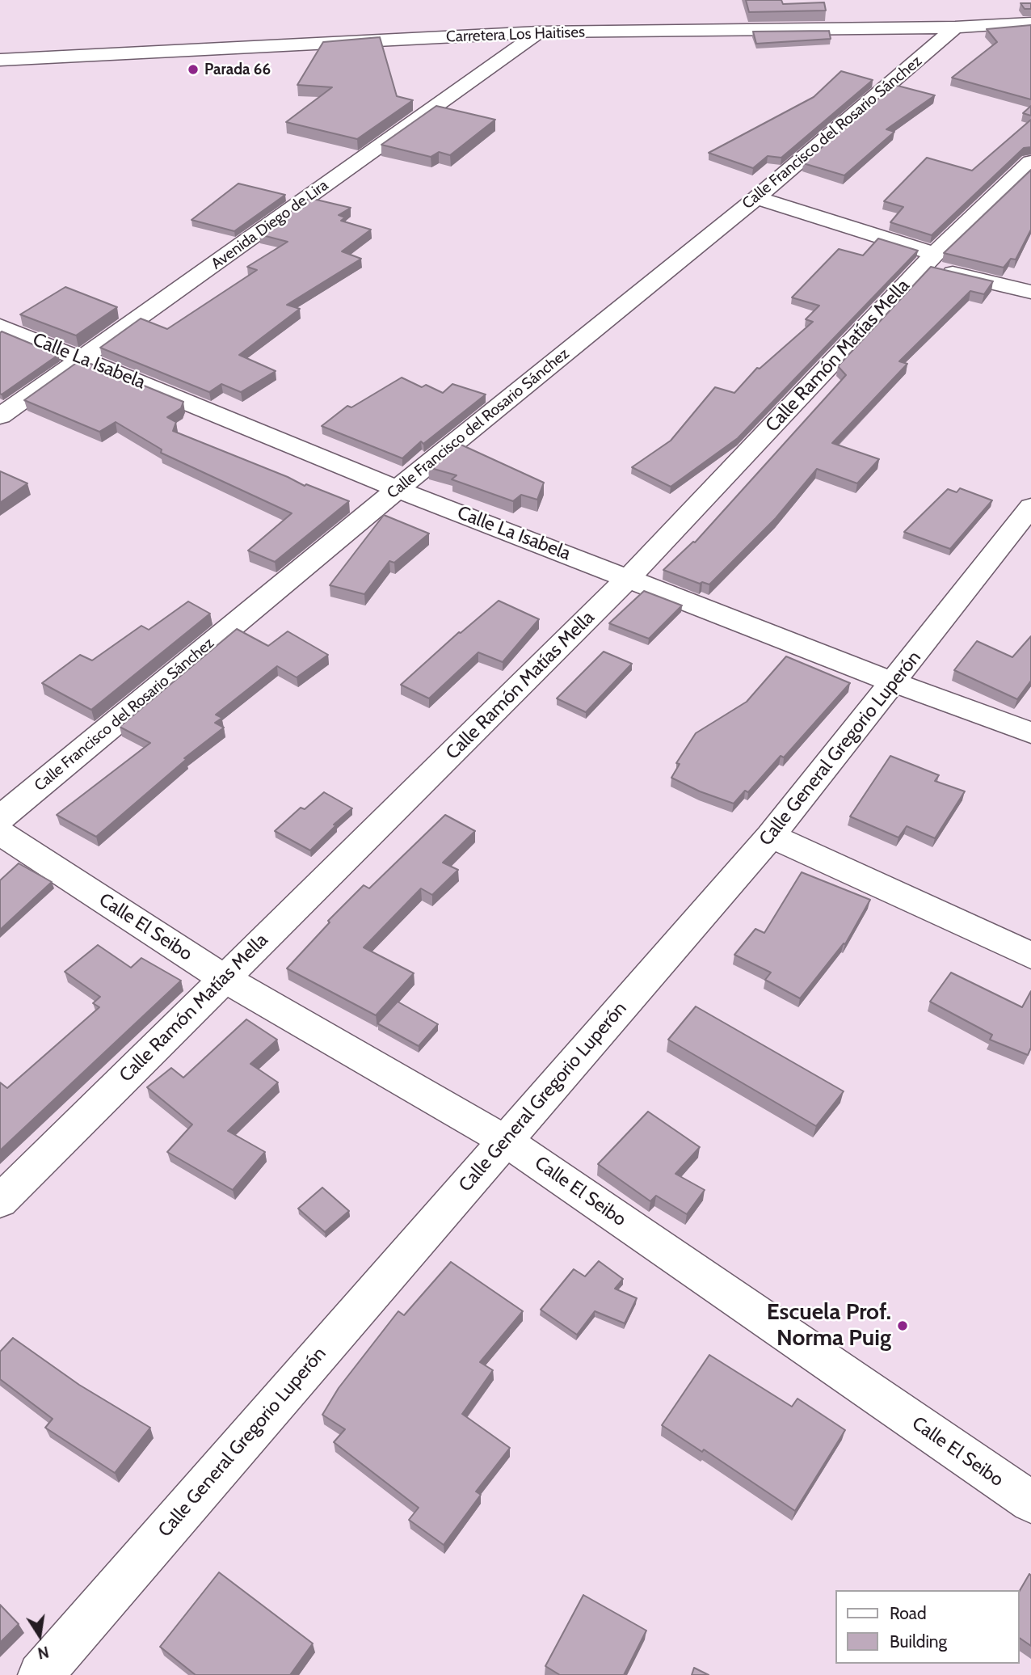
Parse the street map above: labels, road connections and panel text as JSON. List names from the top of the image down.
{
  "streets": {
    "street": [
      "Carretera Los Haitises",
      "Calle Francisco del Rosario Sánchez",
      "Avenida Diego de Lira",
      "Calle Ramón Matías Mella",
      "Calle La Isabela",
      "Calle General Gregorio Luperón",
      "Calle El Seibo"
    ]
  },
  "crossings": [
    ["Carretera Los Haitises", "Calle Francisco del Rosario Sánchez"],
    ["Carretera Los Haitises", "Avenida Diego de Lira"],
    ["Calle Francisco del Rosario Sánchez", "Calle La Isabela"],
    ["Avenida Diego de Lira", "Calle La Isabela"],
    ["Calle Ramón Matías Mella", "Calle La Isabela"],
    ["Calle Ramón Matías Mella", "Calle El Seibo"],
    ["Calle La Isabela", "Calle General Gregorio Luperón"],
    ["Calle General Gregorio Luperón", "Calle El Seibo"]
  ],
  "places": ["Parada 66", "Escuela Prof. Norma Puig"],
  "legend": ["Road", "Building"],
  "north": "bottom"
}
